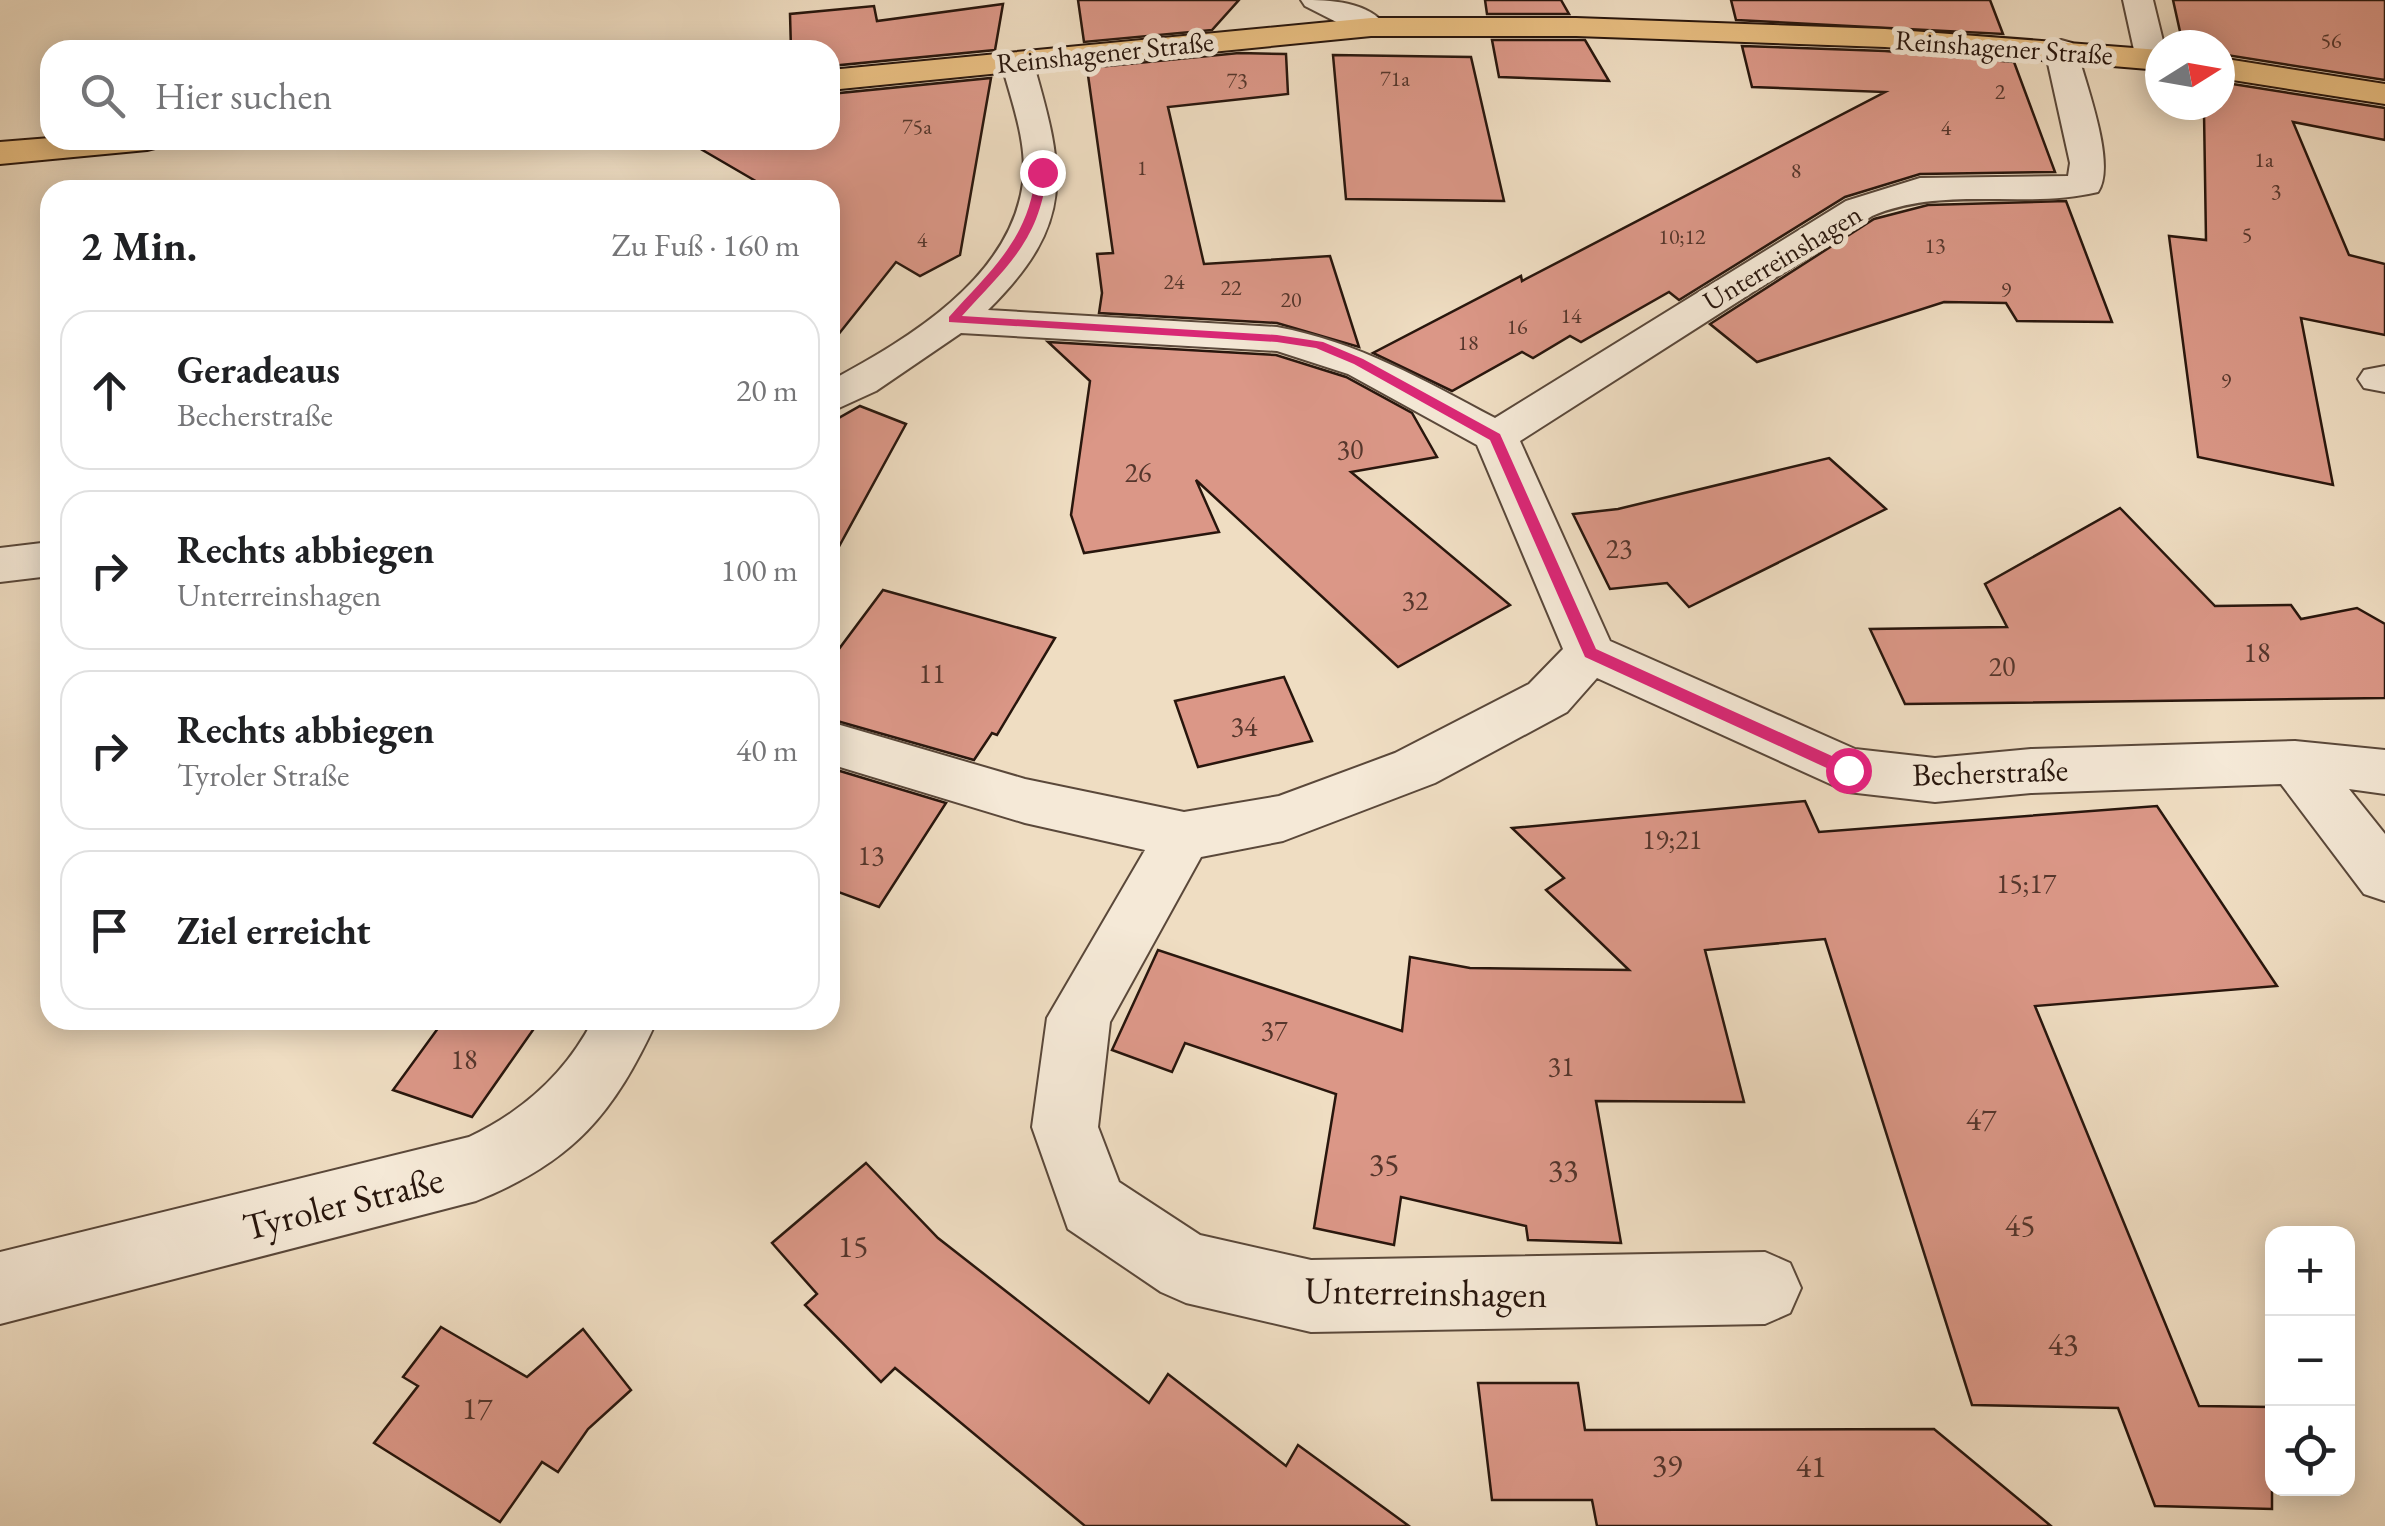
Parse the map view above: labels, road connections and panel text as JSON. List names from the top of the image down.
{
  "streets": {
    "main road": ["Reinshagener Straße"],
    "street": ["Unterreinshagen", "Becherstraße", "Tyroler Straße"]
  },
  "crossings": [
    ["Reinshagener Straße", "Unterreinshagen"]
  ],
  "house_numbers": [
    "56",
    "71a",
    "73",
    "2",
    "75a",
    "4",
    "1a",
    "1",
    "8",
    "3",
    "5",
    "10;12",
    "4",
    "13",
    "24",
    "22",
    "9",
    "20",
    "14",
    "16",
    "18",
    "9",
    "30",
    "26",
    "23",
    "32",
    "18",
    "20",
    "11",
    "34",
    "19;21",
    "13",
    "15;17",
    "37",
    "18",
    "31",
    "47",
    "35",
    "33",
    "45",
    "15",
    "43",
    "17",
    "39",
    "41"
  ],
  "north": "right",
  "page": {
    "search": "Hier suchen",
    "heading": ["2 Min.", "Zu Fuß · 160 m"],
    "list": [
      ["Geradeaus", "Becherstraße", "20 m"],
      ["Rechts abbiegen", "Unterreinshagen", "100 m"],
      ["Rechts abbiegen", "Tyroler Straße", "40 m"],
      "Ziel erreicht"
    ],
    "map_buttons": ["+", "−"]
  }
}
